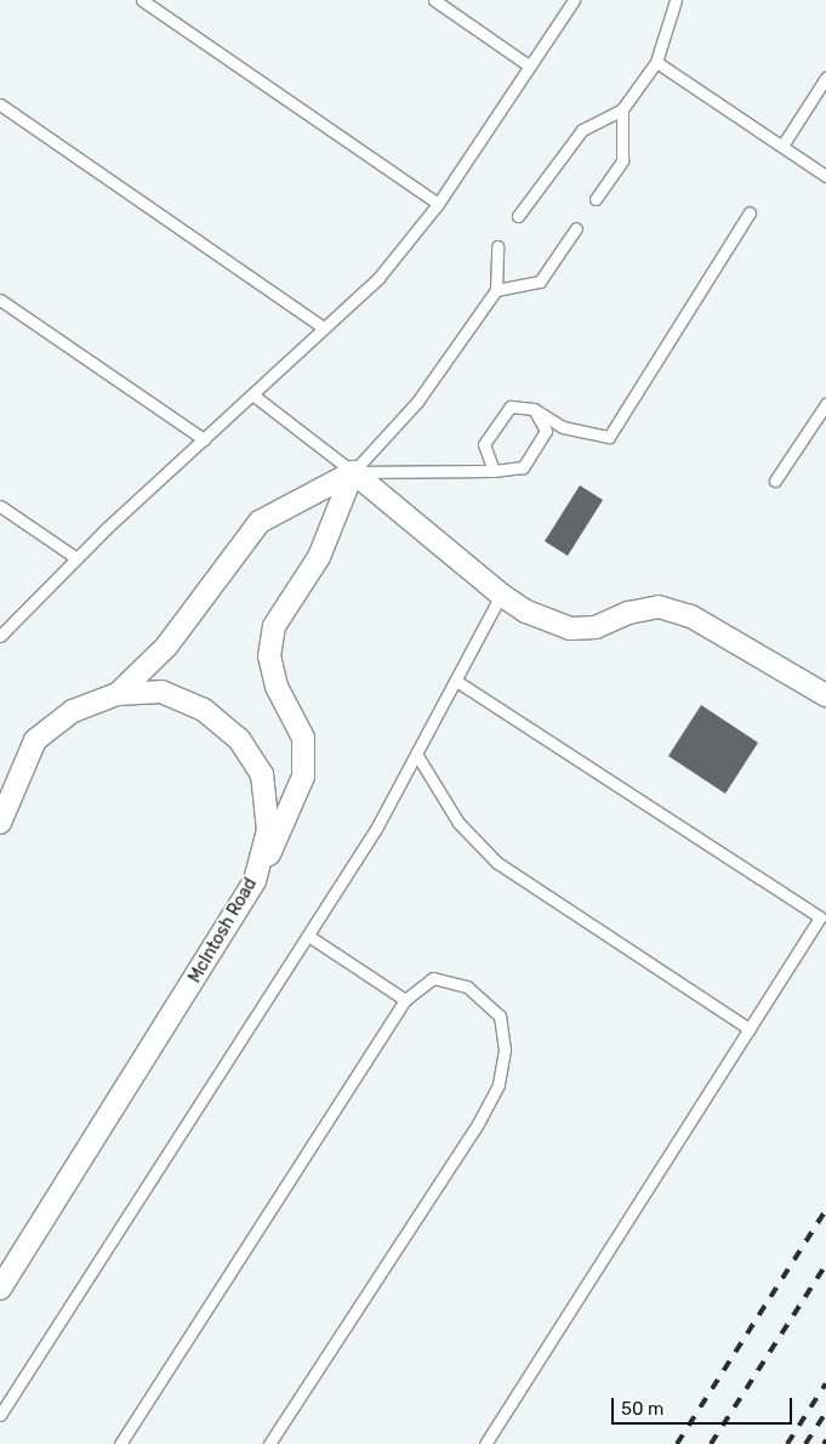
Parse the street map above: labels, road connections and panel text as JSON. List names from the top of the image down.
{
  "streets": {
    "street": ["McIntosh Road"]
  },
  "scale_bar": "50 m"
}
